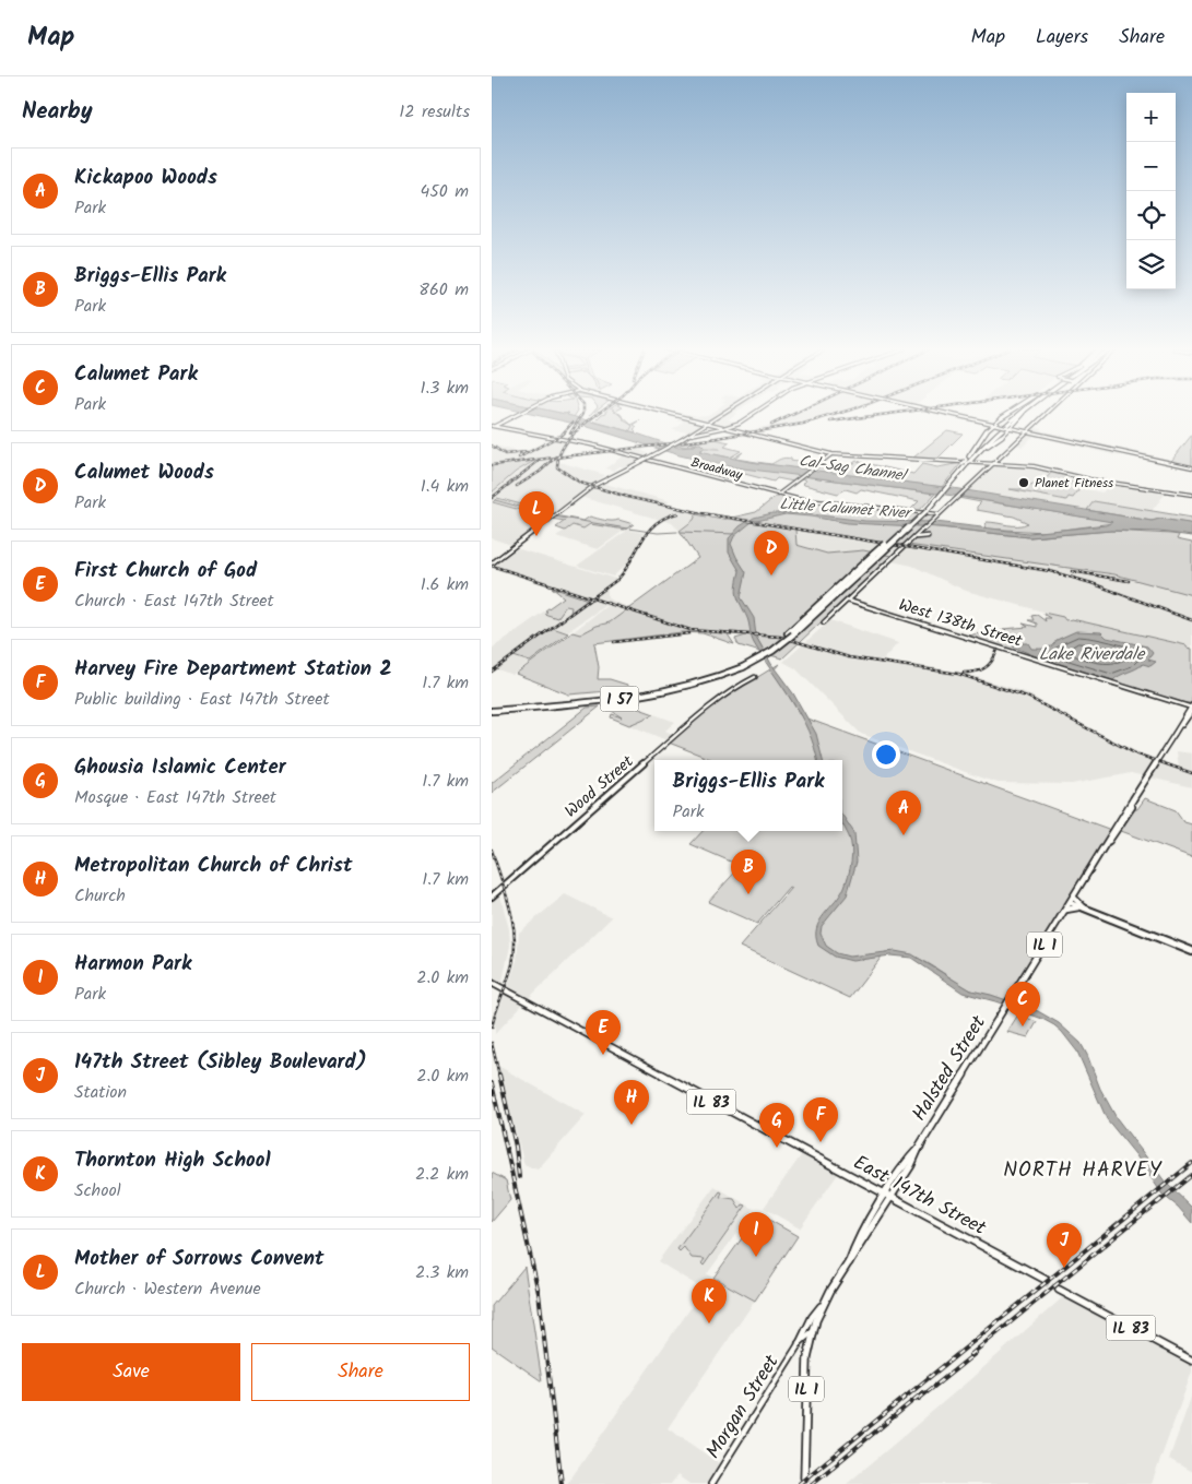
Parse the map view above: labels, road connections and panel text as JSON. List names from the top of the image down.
{
  "streets": {
    "highway": ["I 57"],
    "main road": [
      "Broadway",
      "West 138th Street",
      "Wood Street",
      "IL 1",
      "Halsted Street",
      "IL 83",
      "East 147th Street",
      "Morgan Street"
    ]
  },
  "crossings": [
    ["West 138th Street", "Halsted Street"],
    ["Halsted Street", "East 147th Street"],
    ["Halsted Street", "Morgan Street"]
  ],
  "districts": ["NORTH HARVEY"],
  "water": ["Cal-Sag Channel", "Little Calumet River", "Lake Riverdale"],
  "places": ["Planet Fitness"],
  "page": {
    "header": "Map",
    "nav": ["Map", "Layers", "Share"],
    "heading": ["Nearby", "12 results"],
    "map_buttons": ["+", "−"],
    "list": [
      {
        "mark": "A",
        "name": "Kickapoo Woods",
        "note": "Park",
        "value": "450 m"
      },
      {
        "mark": "B",
        "name": "Briggs-Ellis Park",
        "note": "Park",
        "value": "860 m"
      },
      {
        "mark": "C",
        "name": "Calumet Park",
        "note": "Park",
        "value": "1.3 km"
      },
      {
        "mark": "D",
        "name": "Calumet Woods",
        "note": "Park",
        "value": "1.4 km"
      },
      {
        "mark": "E",
        "name": "First Church of God",
        "note": "Church · East 147th Street",
        "value": "1.6 km"
      },
      {
        "mark": "F",
        "name": "Harvey Fire Department Station 2",
        "note": "Public building · East 147th Street",
        "value": "1.7 km"
      },
      {
        "mark": "G",
        "name": "Ghousia Islamic Center",
        "note": "Mosque · East 147th Street",
        "value": "1.7 km"
      },
      {
        "mark": "H",
        "name": "Metropolitan Church of Christ",
        "note": "Church",
        "value": "1.7 km"
      },
      {
        "mark": "I",
        "name": "Harmon Park",
        "note": "Park",
        "value": "2.0 km"
      },
      {
        "mark": "J",
        "name": "147th Street (Sibley Boulevard)",
        "note": "Station",
        "value": "2.0 km"
      },
      {
        "mark": "K",
        "name": "Thornton High School",
        "note": "School",
        "value": "2.2 km"
      },
      {
        "mark": "L",
        "name": "Mother of Sorrows Convent",
        "note": "Church · Western Avenue",
        "value": "2.3 km"
      }
    ],
    "pins": [
      "L",
      "D",
      "A",
      "B",
      "C",
      "E",
      "H",
      "F",
      "G",
      "I",
      "J",
      "K"
    ],
    "popup": ["Briggs-Ellis Park", "Park"],
    "buttons": ["Save", "Share"]
  }
}
